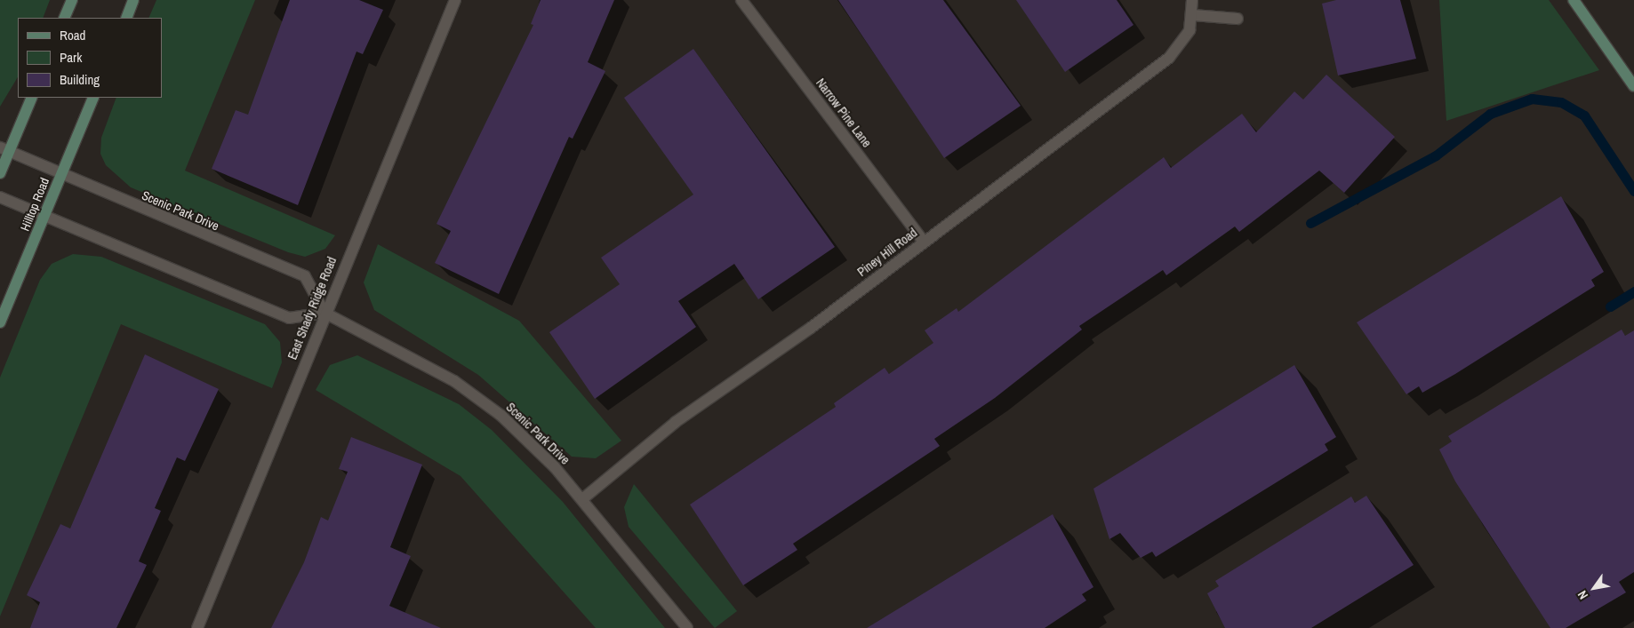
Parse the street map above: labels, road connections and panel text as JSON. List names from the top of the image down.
{
  "streets": {
    "main road": ["Hilltop Road"],
    "street": [
      "Narrow Pine Lane",
      "Scenic Park Drive",
      "Piney Hill Road",
      "East Shady Ridge Road"
    ]
  },
  "crossings": [
    ["Narrow Pine Lane", "Piney Hill Road"],
    ["Hilltop Road", "Scenic Park Drive"],
    ["Scenic Park Drive", "Piney Hill Road"],
    ["Scenic Park Drive", "East Shady Ridge Road"]
  ],
  "legend": ["Road", "Park", "Building"],
  "north": "bottom left"
}
